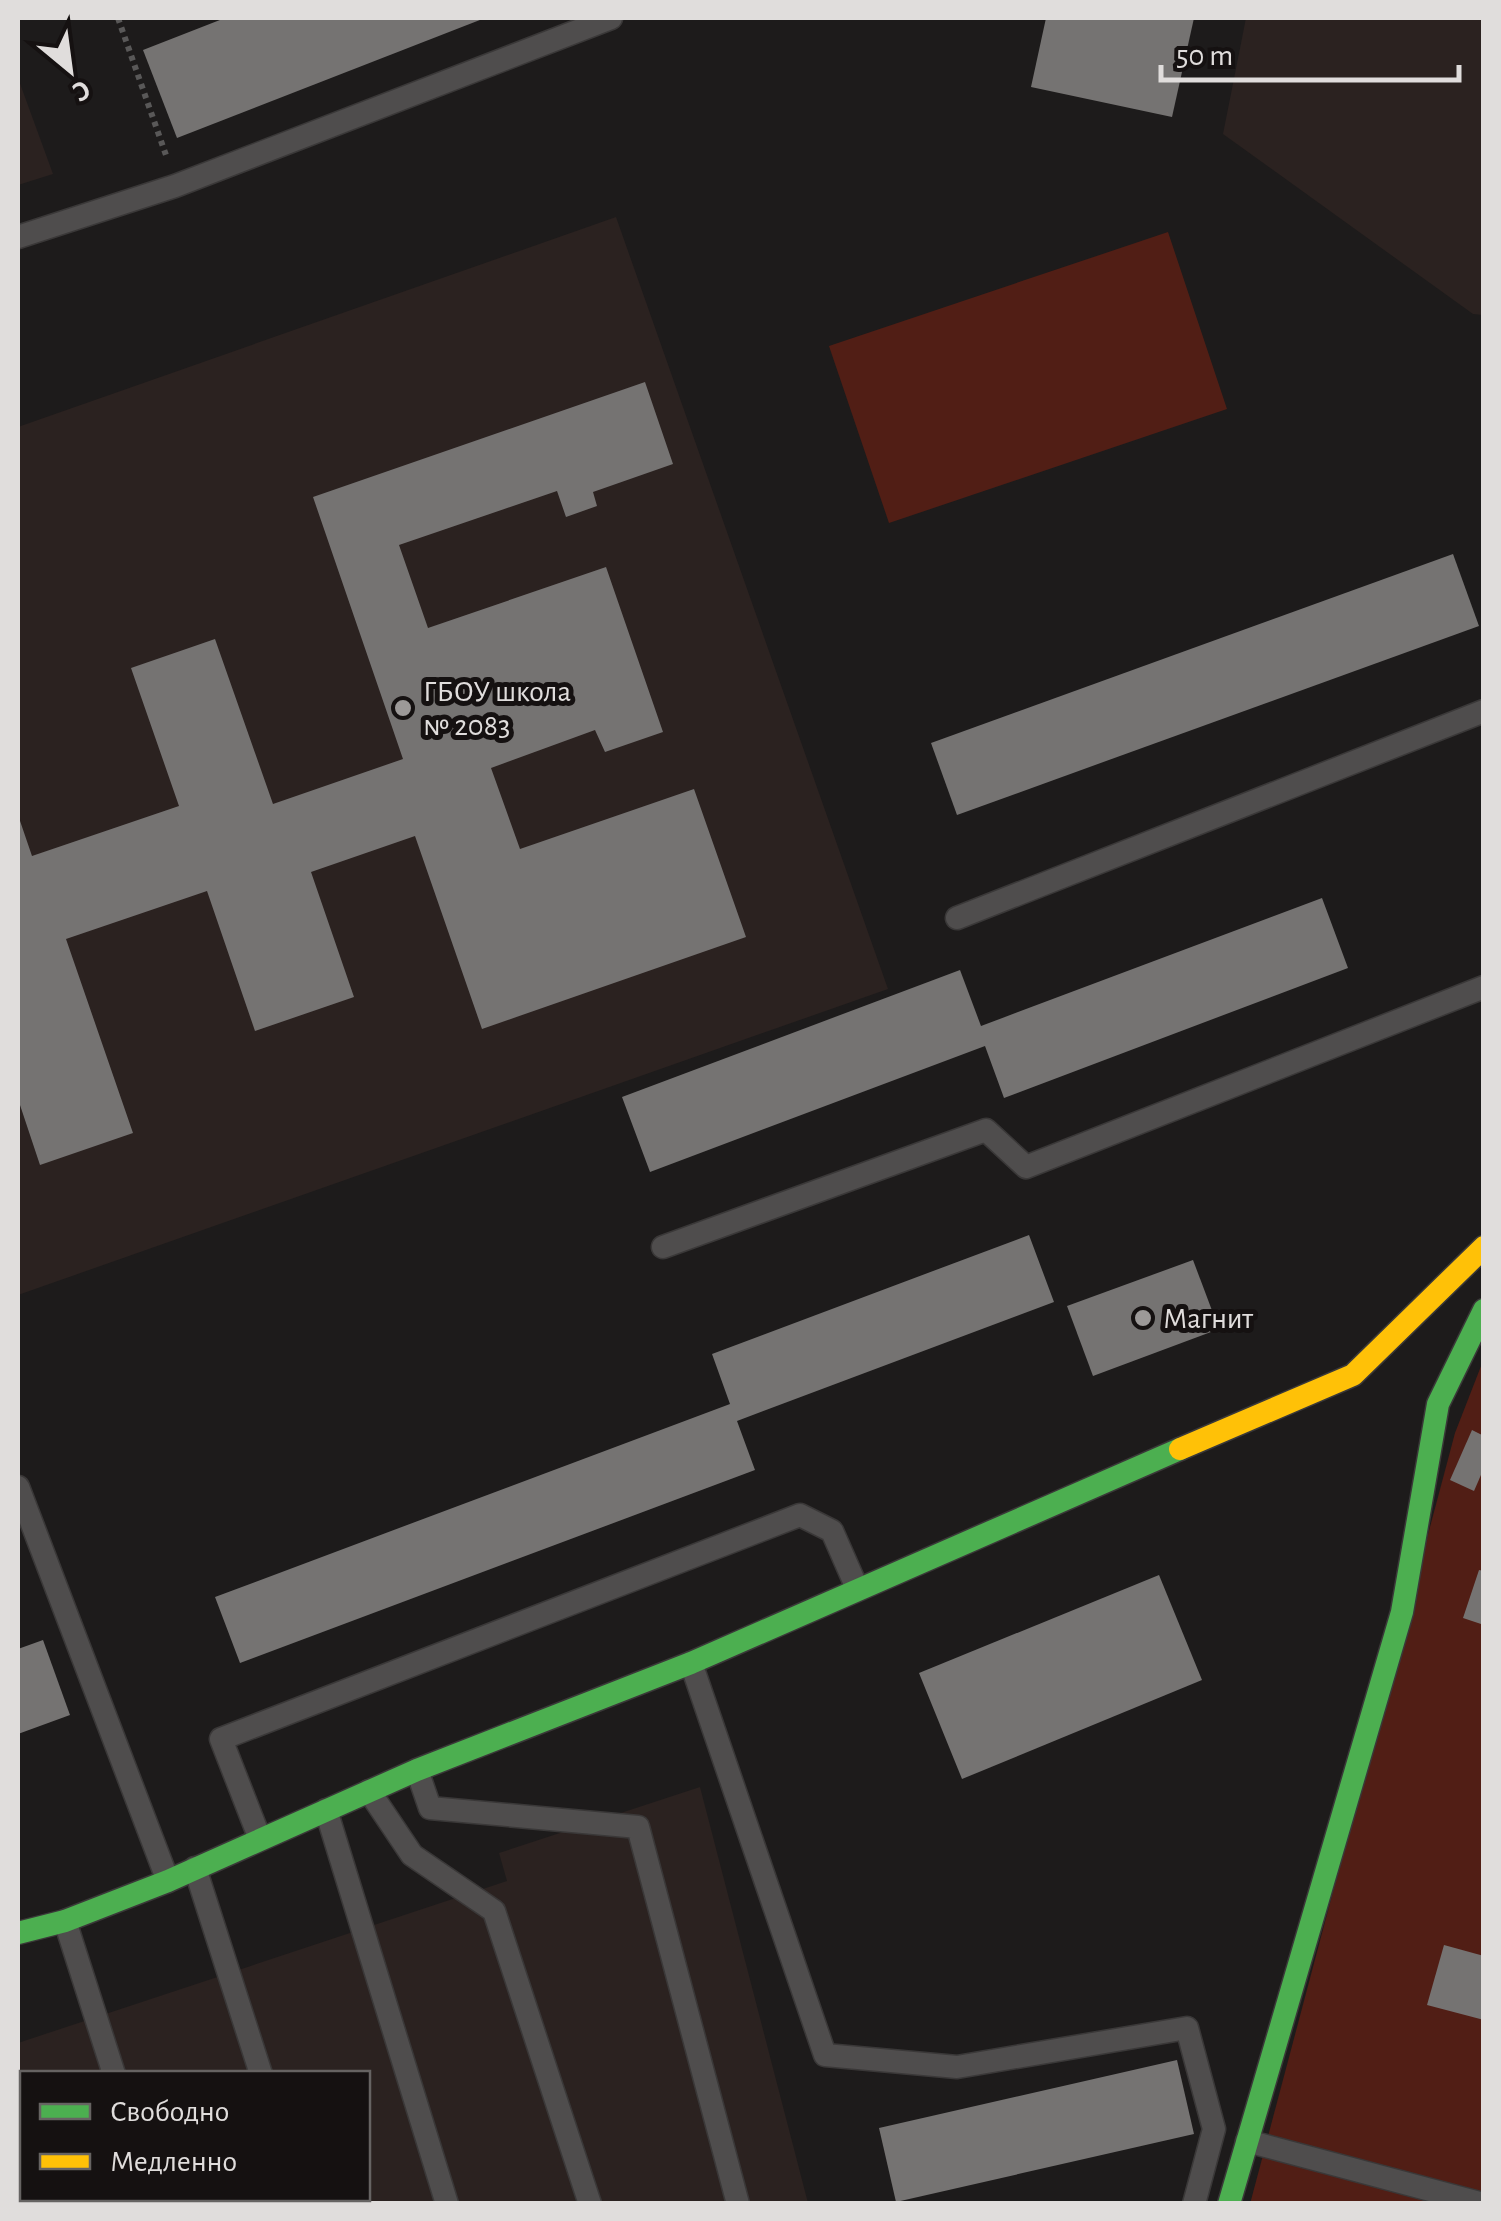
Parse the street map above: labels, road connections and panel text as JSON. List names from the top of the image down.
{
  "places": ["ГБОУ школа № 2083", "Магнит"],
  "legend": ["Свободно", "Медленно"],
  "scale_bar": "50 m",
  "north": "bottom right"
}
